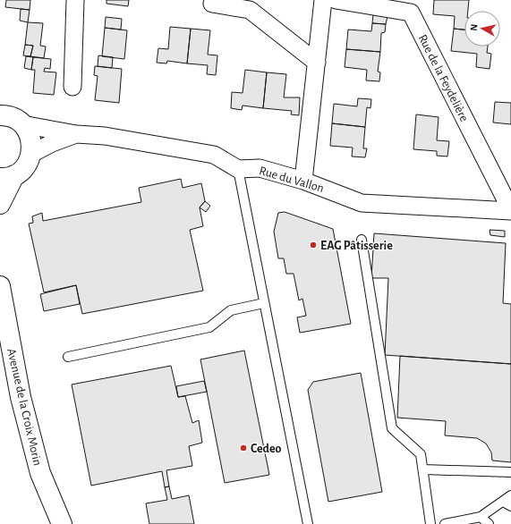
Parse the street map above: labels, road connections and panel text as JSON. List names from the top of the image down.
{
  "streets": {
    "main road": ["Avenue de la Croix Morin"],
    "street": ["Rue de la Feydelière", "Rue du Vallon"]
  },
  "crossings": [
    ["Rue de la Feydelière", "Rue du Vallon"]
  ],
  "places": ["EAG Pâtisserie", "Cedeo"],
  "north": "left"
}
